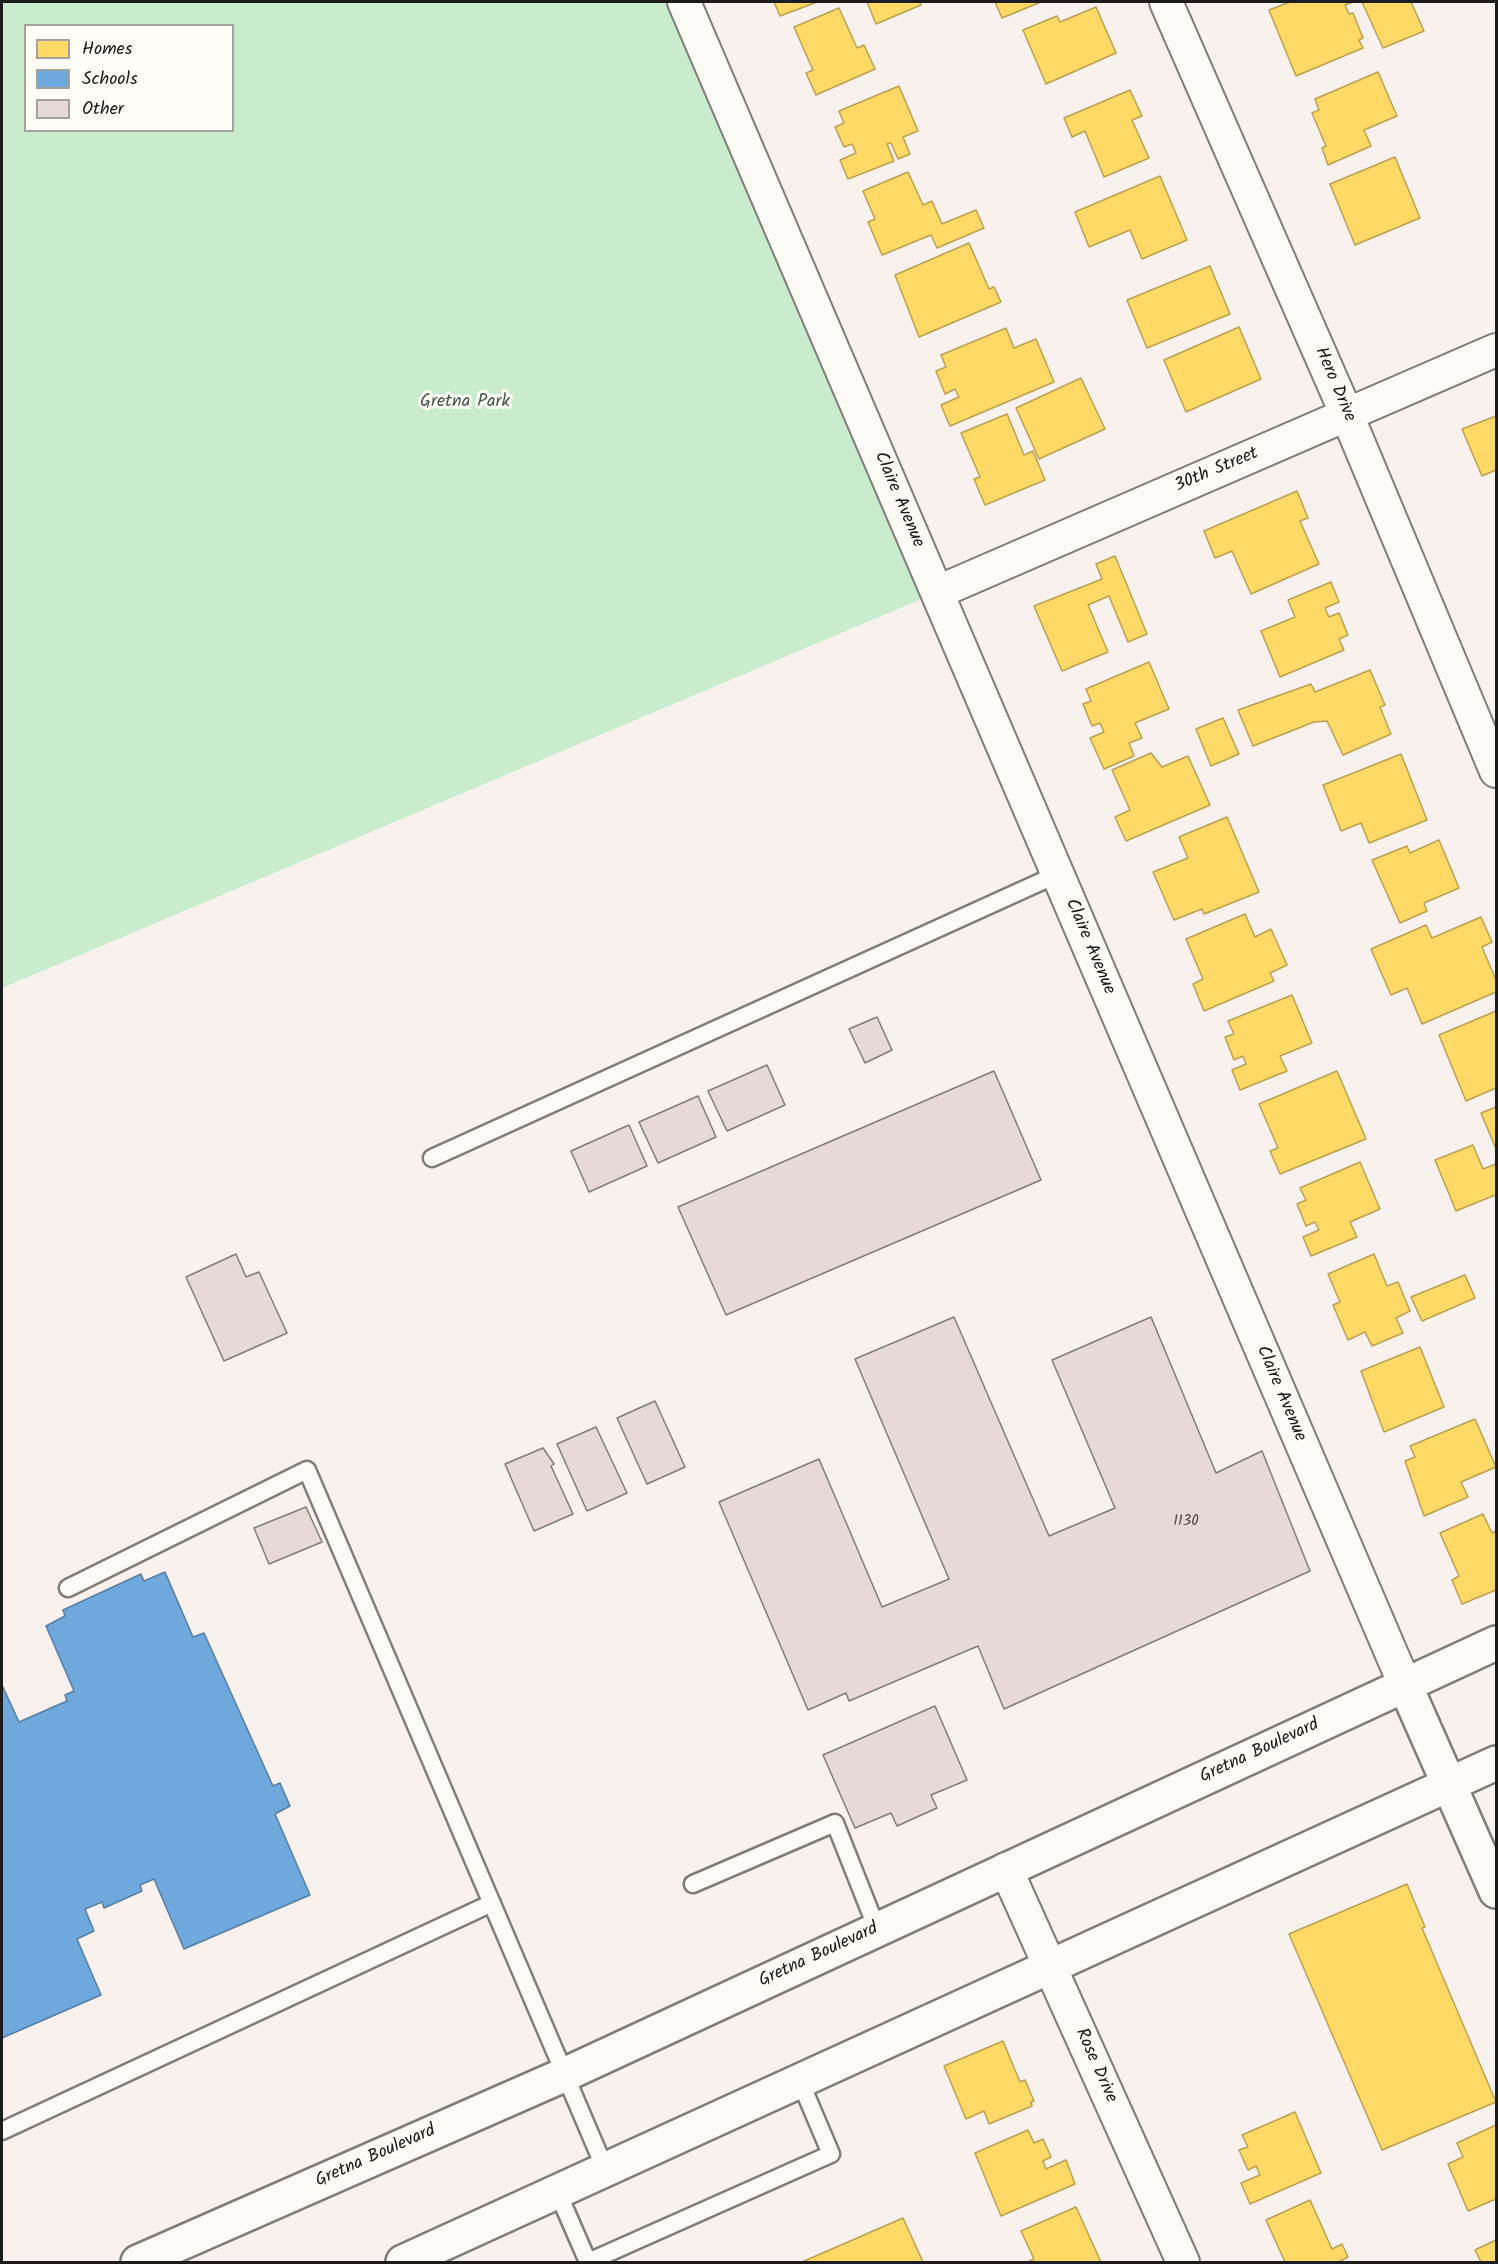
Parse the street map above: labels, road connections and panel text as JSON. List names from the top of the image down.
{
  "streets": {
    "street": [
      "Hero Drive",
      "30th Street",
      "Claire Avenue",
      "Gretna Boulevard",
      "Rose Drive"
    ]
  },
  "crossings": [
    ["Hero Drive", "30th Street"],
    ["30th Street", "Claire Avenue"],
    ["Claire Avenue", "Gretna Boulevard"],
    ["Gretna Boulevard", "Rose Drive"]
  ],
  "parks": ["Gretna Park"],
  "house_numbers": ["1130"],
  "legend": ["Homes", "Schools", "Other"]
}
